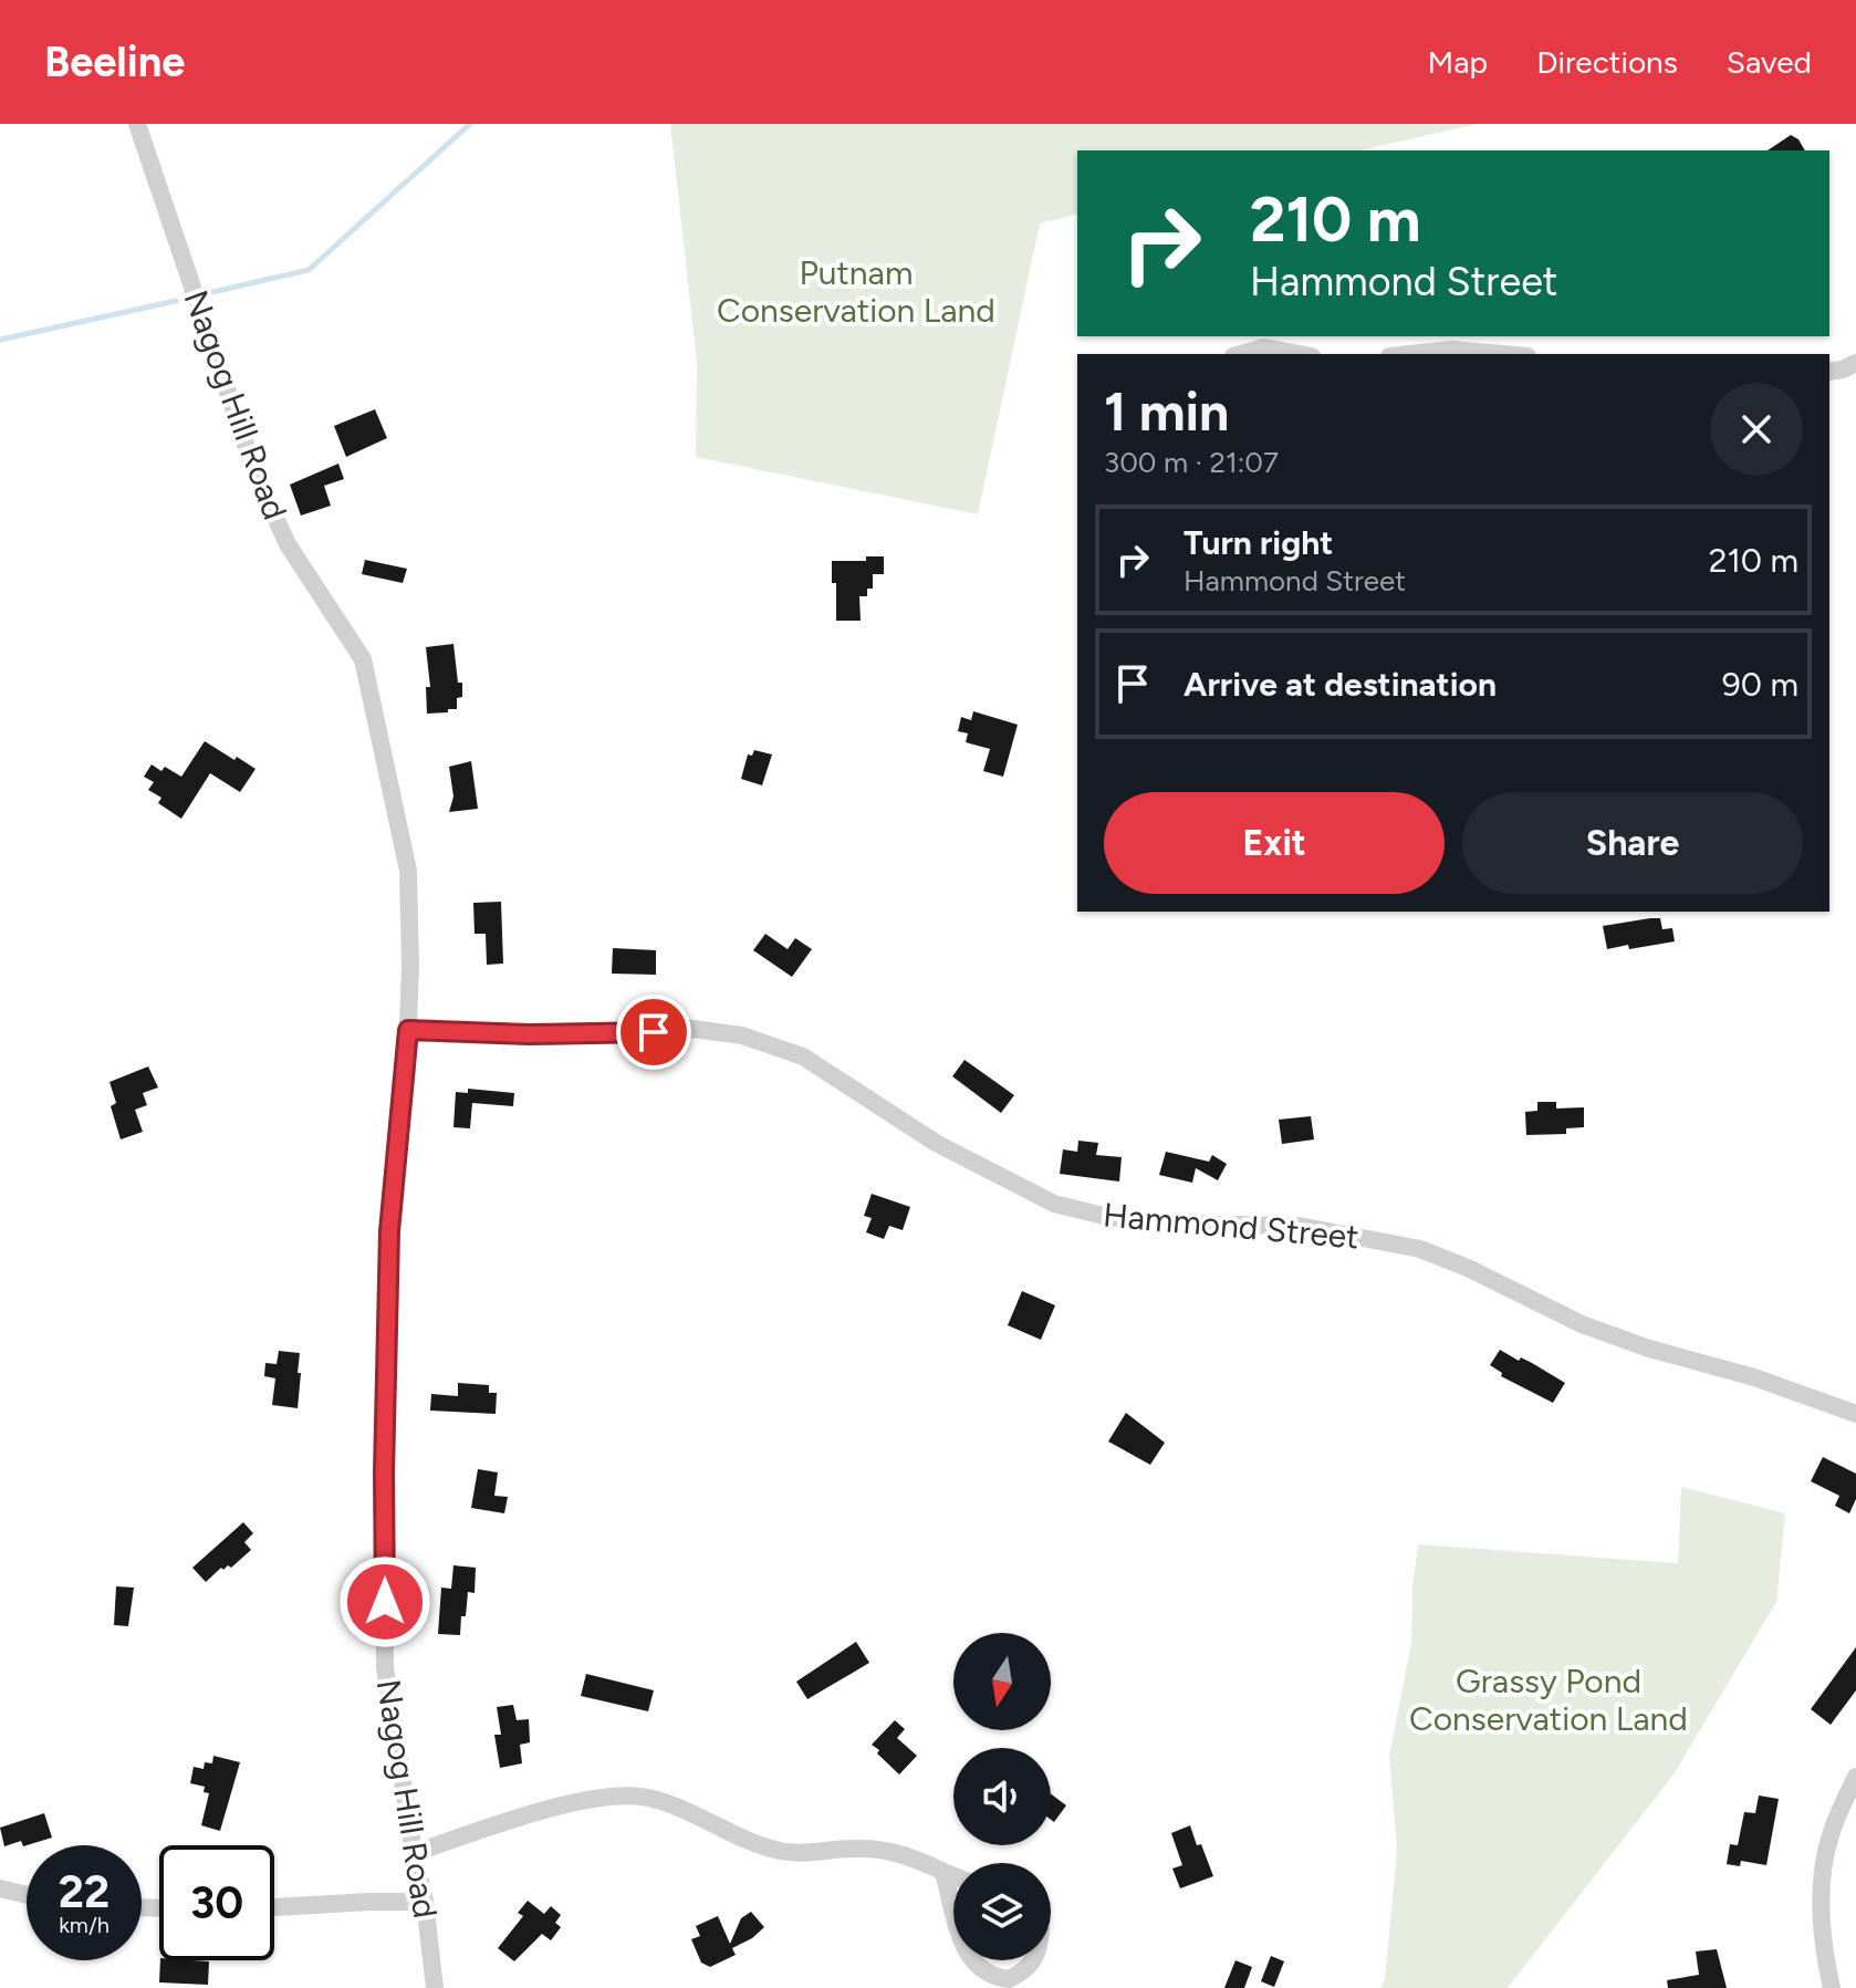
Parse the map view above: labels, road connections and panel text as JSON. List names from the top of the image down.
{
  "streets": {
    "street": ["Nagog Hill Road", "Hammond Street"]
  },
  "crossings": [
    ["Nagog Hill Road", "Hammond Street"]
  ],
  "parks": ["Putnam Conservation Land", "Grassy Pond Conservation Land"],
  "north": "bottom",
  "page": {
    "header": "Beeline",
    "nav": ["Map", "Directions", "Saved"],
    "turn": ["210 m", "Hammond Street"],
    "heading": ["1 min", "300 m · 21:07"],
    "list": [
      {
        "name": "Turn right",
        "note": "Hammond Street",
        "value": "210 m"
      },
      {
        "name": "Arrive at destination",
        "value": "90 m"
      }
    ],
    "buttons": ["Exit", "Share"],
    "speed": "22 km/h",
    "limit": "30"
  }
}
